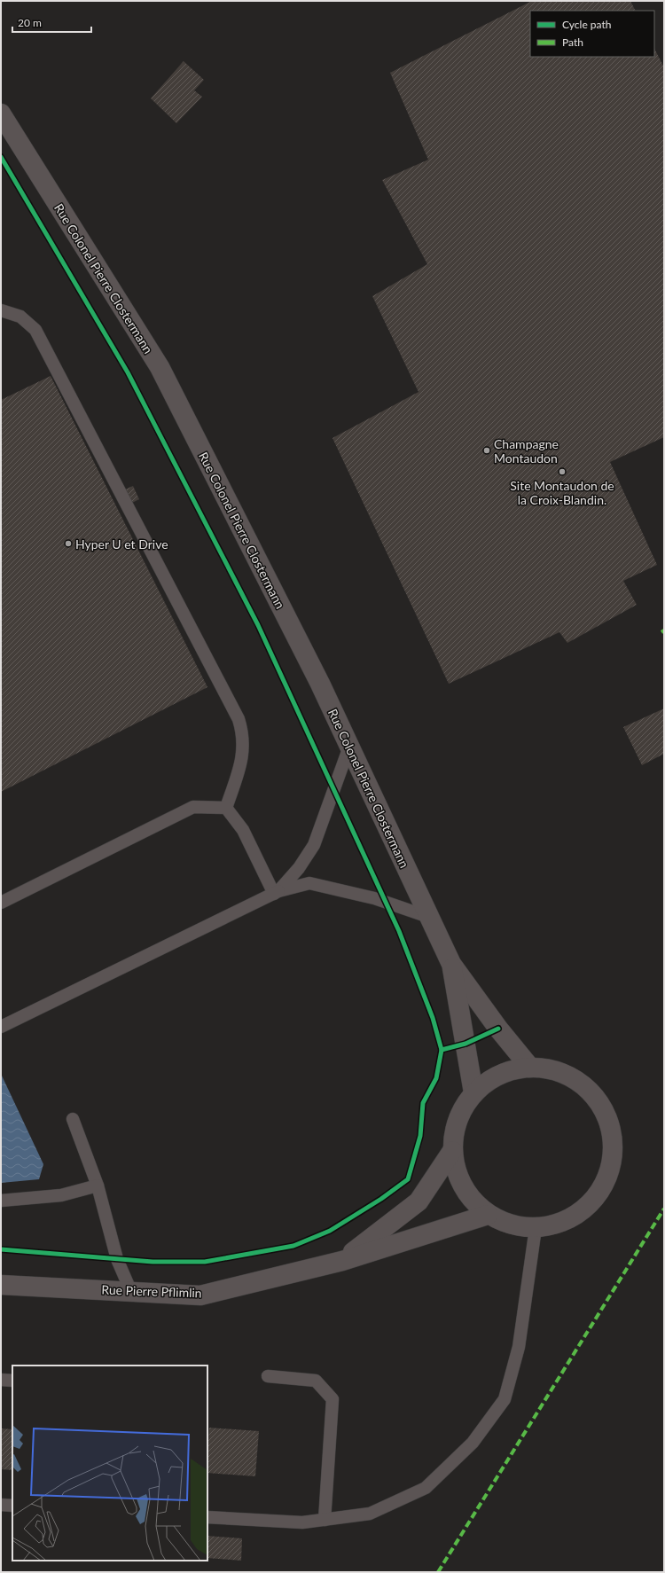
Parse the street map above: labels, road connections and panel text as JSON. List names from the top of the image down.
{
  "streets": {
    "street": ["Rue Colonel Pierre Clostermann", "Rue Pierre Pflimlin"]
  },
  "places": ["Champagne Montaudon", "Site Montaudon de la Croix-Blandin.", "Hyper U et Drive"],
  "legend": ["Cycle path", "Path"],
  "scale_bar": "20 m"
}
